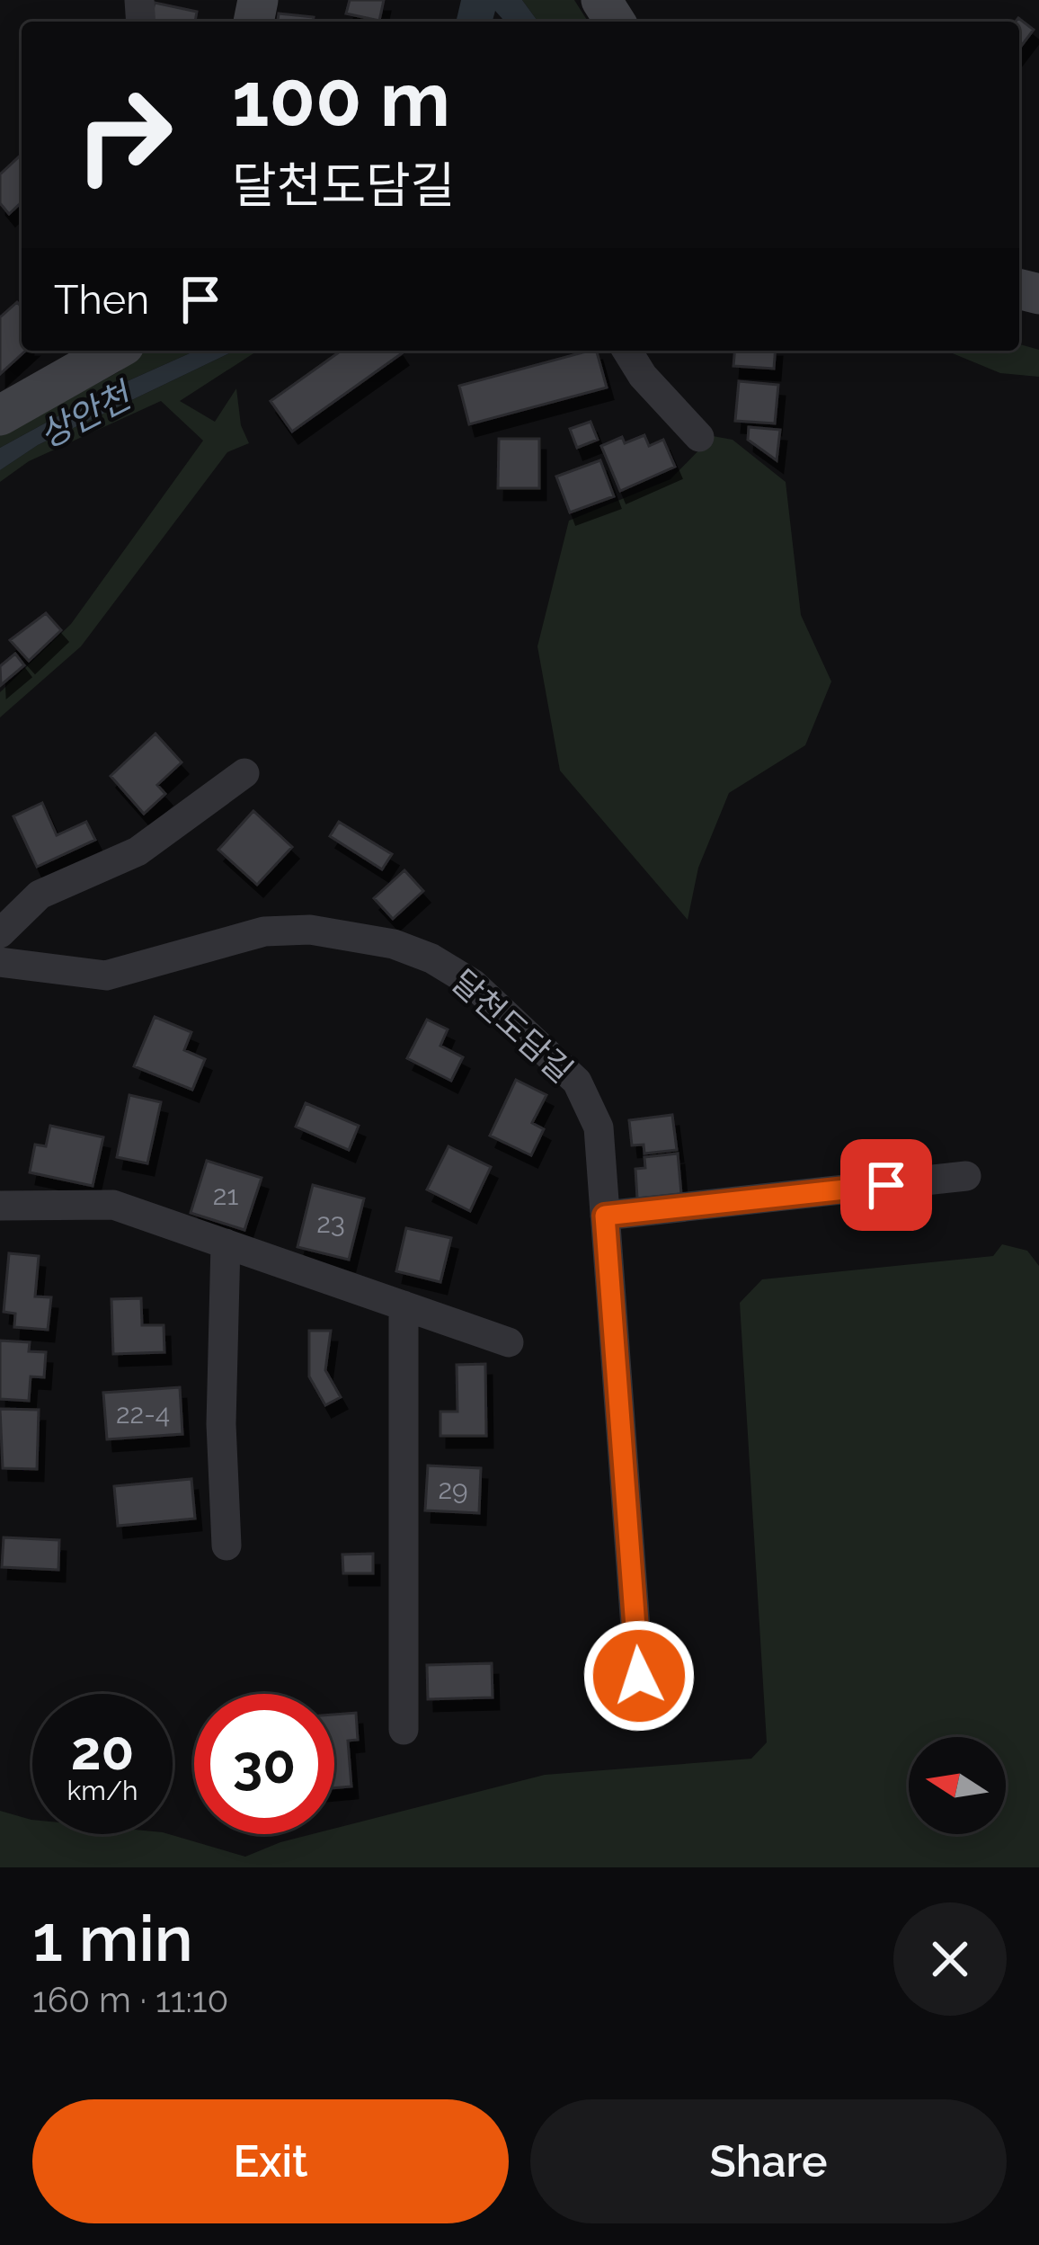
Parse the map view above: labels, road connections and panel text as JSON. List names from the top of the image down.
{
  "streets": {
    "street": ["달천도담길"]
  },
  "water": ["상안천"],
  "house_numbers": [
    "21",
    "23",
    "22-4",
    "29"
  ],
  "north": "left",
  "page": {
    "turn": ["100 m", "달천도담길"],
    "then": "Then",
    "speed": "20 km/h",
    "limit": "30",
    "heading": ["1 min", "160 m · 11:10"],
    "buttons": ["Exit", "Share"]
  }
}
